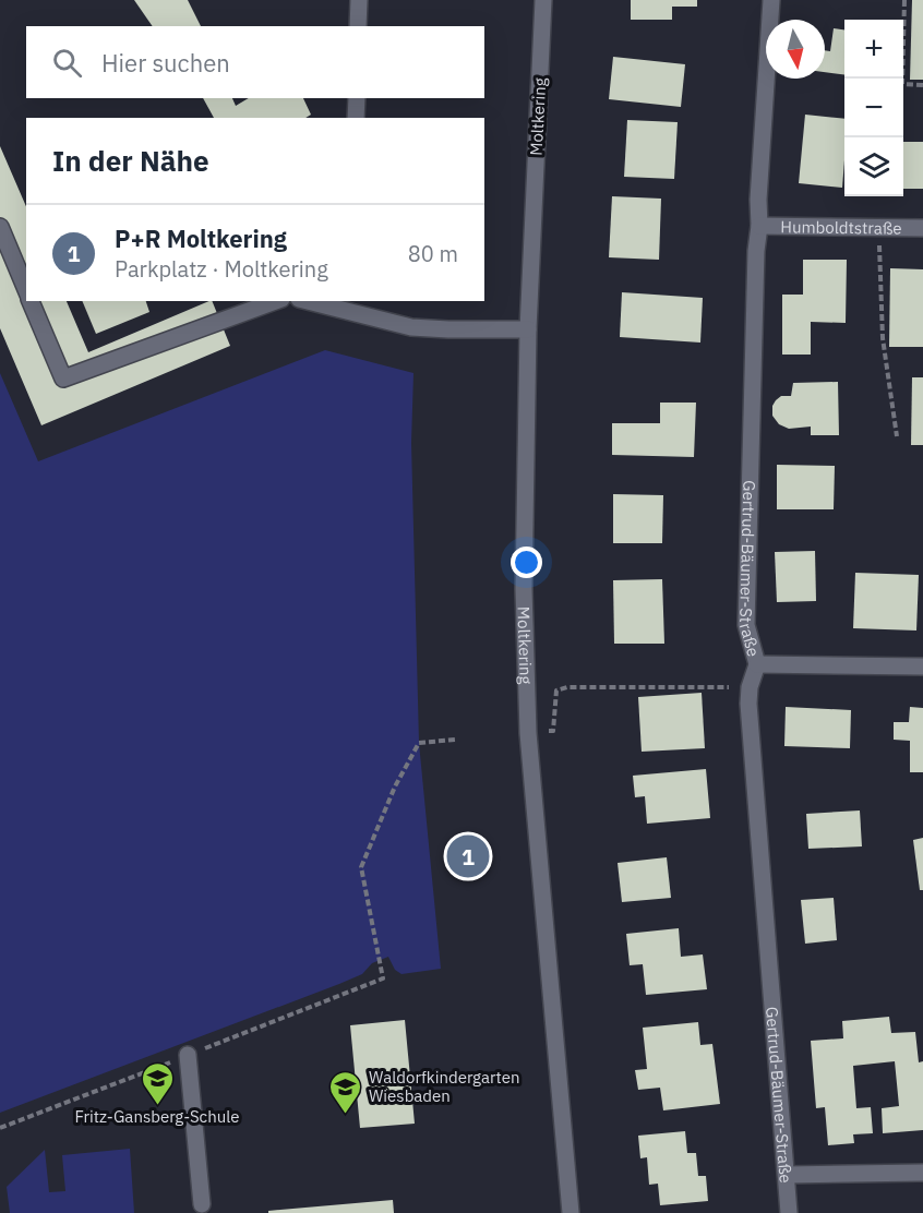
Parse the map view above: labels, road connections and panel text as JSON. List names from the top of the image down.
{
  "streets": {
    "street": ["Moltkering", "Humboldtstraße", "Gertrud-Bäumer-Straße"]
  },
  "crossings": [
    ["Humboldtstraße", "Gertrud-Bäumer-Straße"]
  ],
  "places": {
    "school or university": ["Fritz-Gansberg-Schule", "Waldorfkindergarten Wiesbaden"]
  },
  "north": "bottom",
  "page": {
    "map_buttons": ["+", "−"],
    "search": "Hier suchen",
    "heading": "In der Nähe",
    "list": [
      {
        "mark": "1",
        "name": "P+R Moltkering",
        "note": "Parkplatz · Moltkering",
        "value": "80 m"
      }
    ],
    "pins": "1"
  }
}
